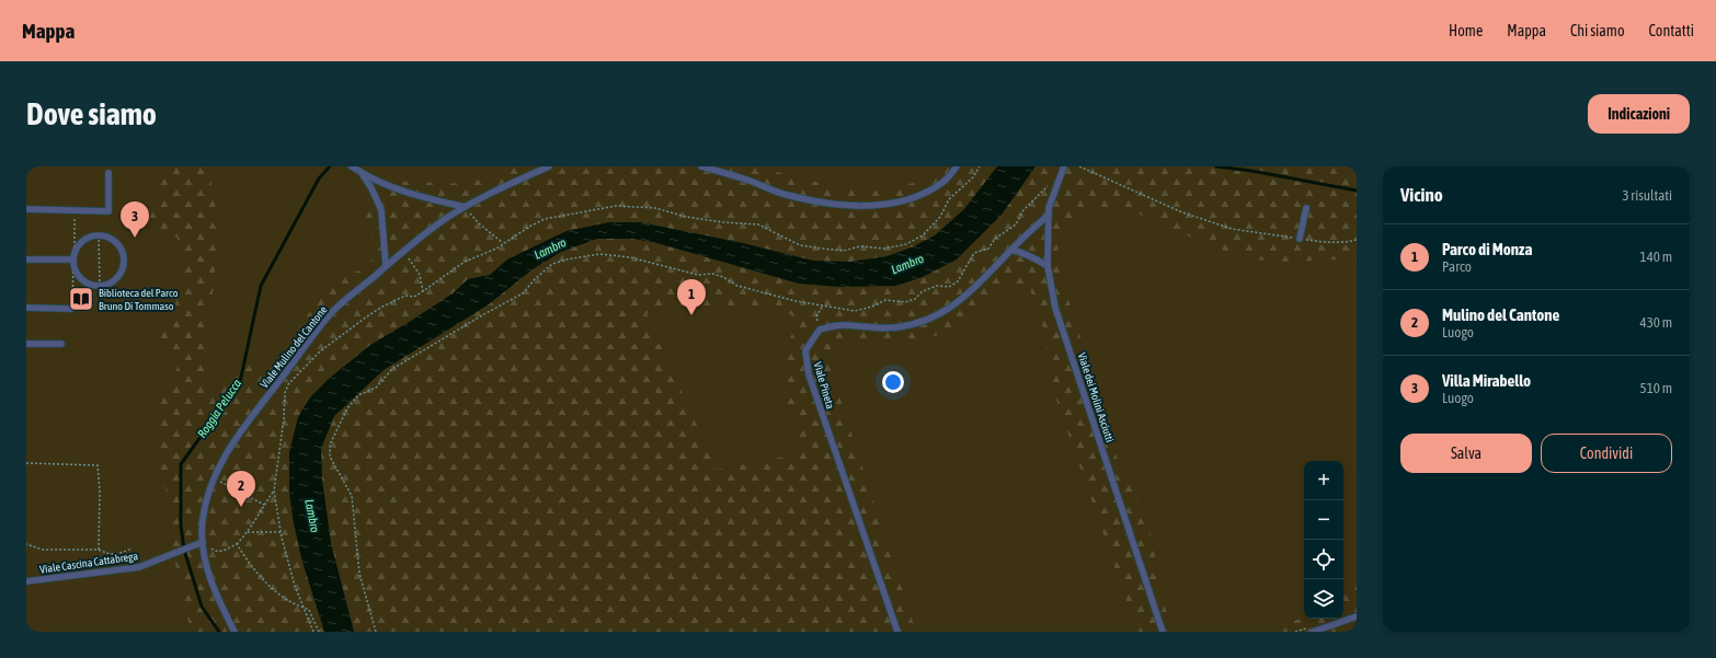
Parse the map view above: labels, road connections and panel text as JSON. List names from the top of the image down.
{
  "streets": {
    "lane": [
      "Viale Mulino del Cantone",
      "Viale Pineta",
      "Viale dei Molini Asciutti",
      "Viale Cascina Cattabrega"
    ]
  },
  "crossings": [
    ["Viale Mulino del Cantone", "Viale Cascina Cattabrega"]
  ],
  "water": ["Lambro", "Roggia Pelucca"],
  "places": {
    "library": ["Biblioteca del Parco Bruno Di Tommaso"]
  },
  "page": {
    "header": "Mappa",
    "nav": [
      "Home",
      "Mappa",
      "Chi siamo",
      "Contatti"
    ],
    "buttons": [
      "Indicazioni",
      ["Salva", "Condividi"]
    ],
    "title": "Dove siamo",
    "heading": ["Vicino", "3 risultati"],
    "pins": ["3", "1", "2"],
    "list": [
      {
        "mark": "1",
        "name": "Parco di Monza",
        "note": "Parco",
        "value": "140 m"
      },
      {
        "mark": "2",
        "name": "Mulino del Cantone",
        "note": "Luogo",
        "value": "430 m"
      },
      {
        "mark": "3",
        "name": "Villa Mirabello",
        "note": "Luogo",
        "value": "510 m"
      }
    ],
    "map_buttons": ["+", "−"]
  }
}
